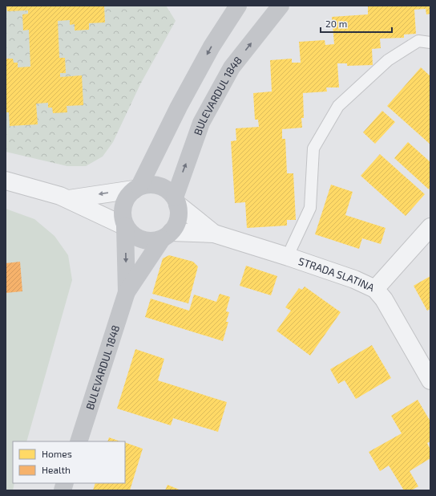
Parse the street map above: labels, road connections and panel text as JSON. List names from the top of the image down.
{
  "streets": {
    "street": ["BULEVARDUL 1848", "STRADA SLATINA"]
  },
  "crossings": [
    ["BULEVARDUL 1848", "STRADA SLATINA"]
  ],
  "legend": ["Homes", "Health"],
  "scale_bar": "20 m"
}
